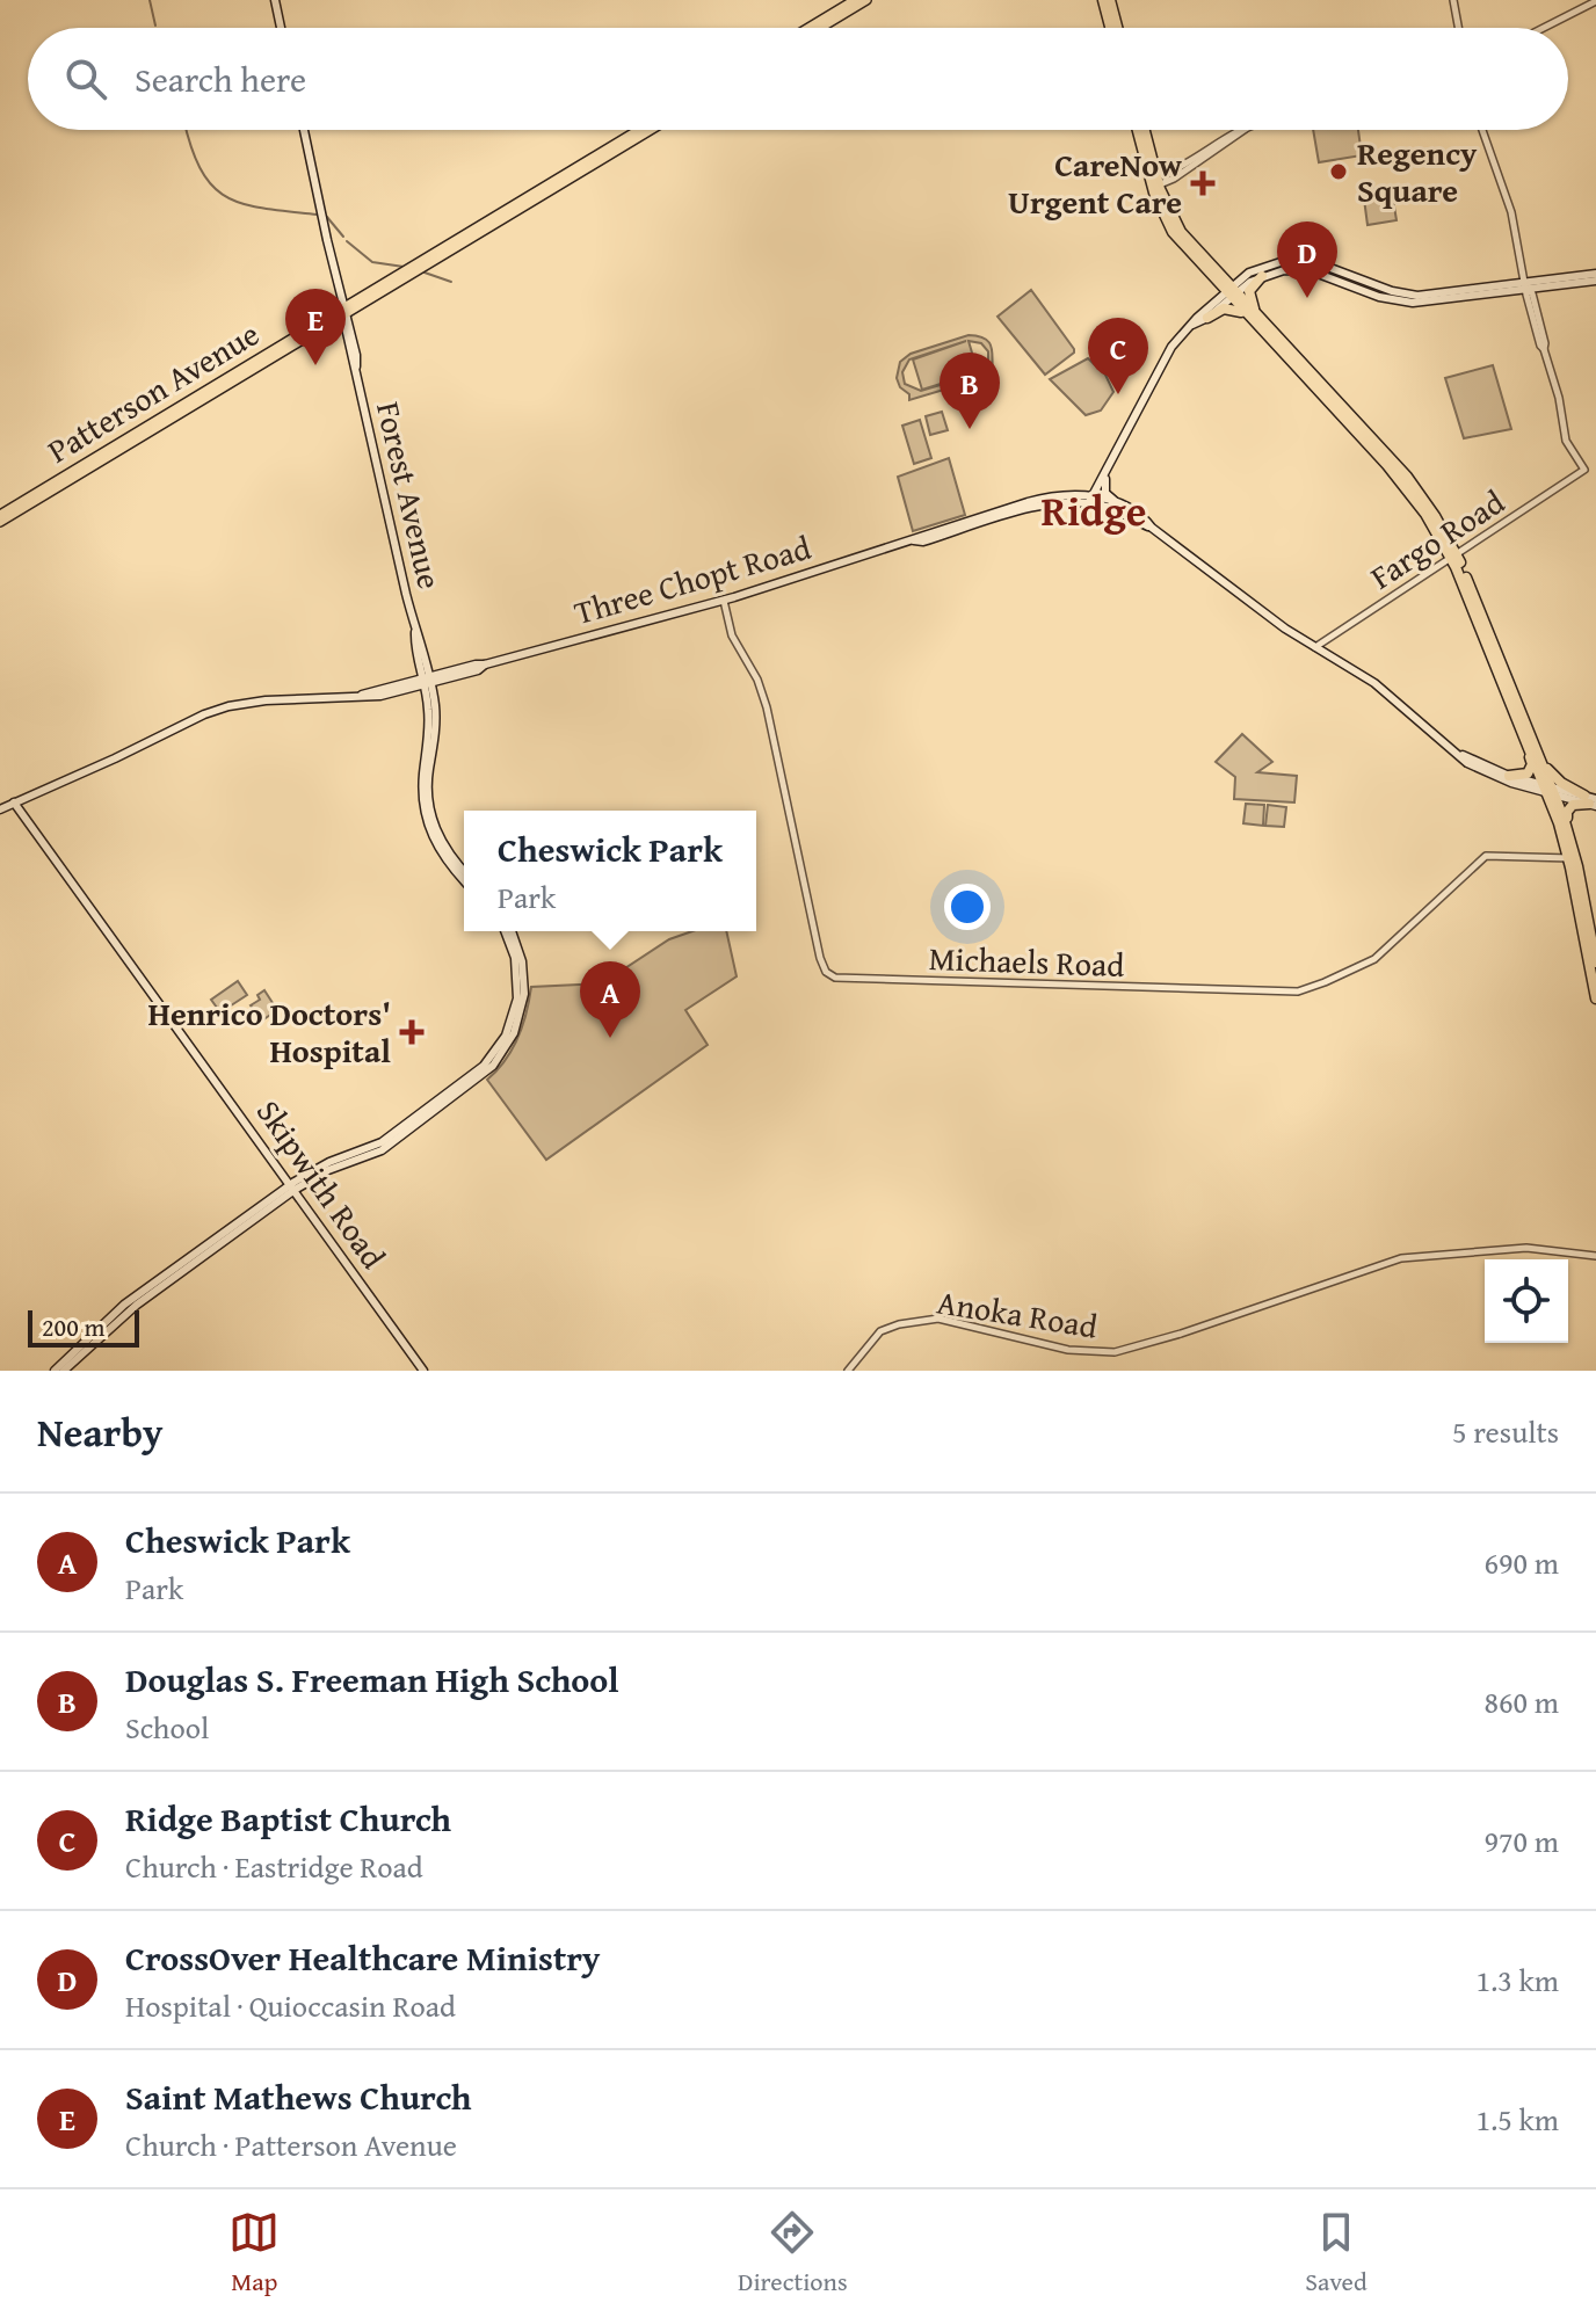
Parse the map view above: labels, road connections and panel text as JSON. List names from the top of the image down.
{
  "streets": {
    "main road": [
      "Patterson Avenue",
      "Forest Avenue",
      "Three Chopt Road",
      "Skipwith Road"
    ],
    "street": ["Fargo Road", "Michaels Road", "Anoka Road"]
  },
  "crossings": [
    ["Patterson Avenue", "Forest Avenue"],
    ["Forest Avenue", "Three Chopt Road"],
    ["Fargo Road", "Three Chopt Road"],
    ["Three Chopt Road", "Michaels Road"],
    ["Three Chopt Road", "Skipwith Road"]
  ],
  "districts": ["Ridge"],
  "places": {
    "other": ["Regency Square"],
    "health": ["CareNow Urgent Care", "Henrico Doctors' Hospital"]
  },
  "scale_bar": "200 m",
  "page": {
    "search": "Search here",
    "pins": [
      "D",
      "E",
      "C",
      "B",
      "A"
    ],
    "popup": ["Cheswick Park", "Park"],
    "scale": "200 m",
    "heading": ["Nearby", "5 results"],
    "list": [
      {
        "mark": "A",
        "name": "Cheswick Park",
        "note": "Park",
        "value": "690 m"
      },
      {
        "mark": "B",
        "name": "Douglas S. Freeman High School",
        "note": "School",
        "value": "860 m"
      },
      {
        "mark": "C",
        "name": "Ridge Baptist Church",
        "note": "Church · Eastridge Road",
        "value": "970 m"
      },
      {
        "mark": "D",
        "name": "CrossOver Healthcare Ministry",
        "note": "Hospital · Quioccasin Road",
        "value": "1.3 km"
      },
      {
        "mark": "E",
        "name": "Saint Mathews Church",
        "note": "Church · Patterson Avenue",
        "value": "1.5 km"
      }
    ],
    "nav": ["Map", "Directions", "Saved"]
  }
}
